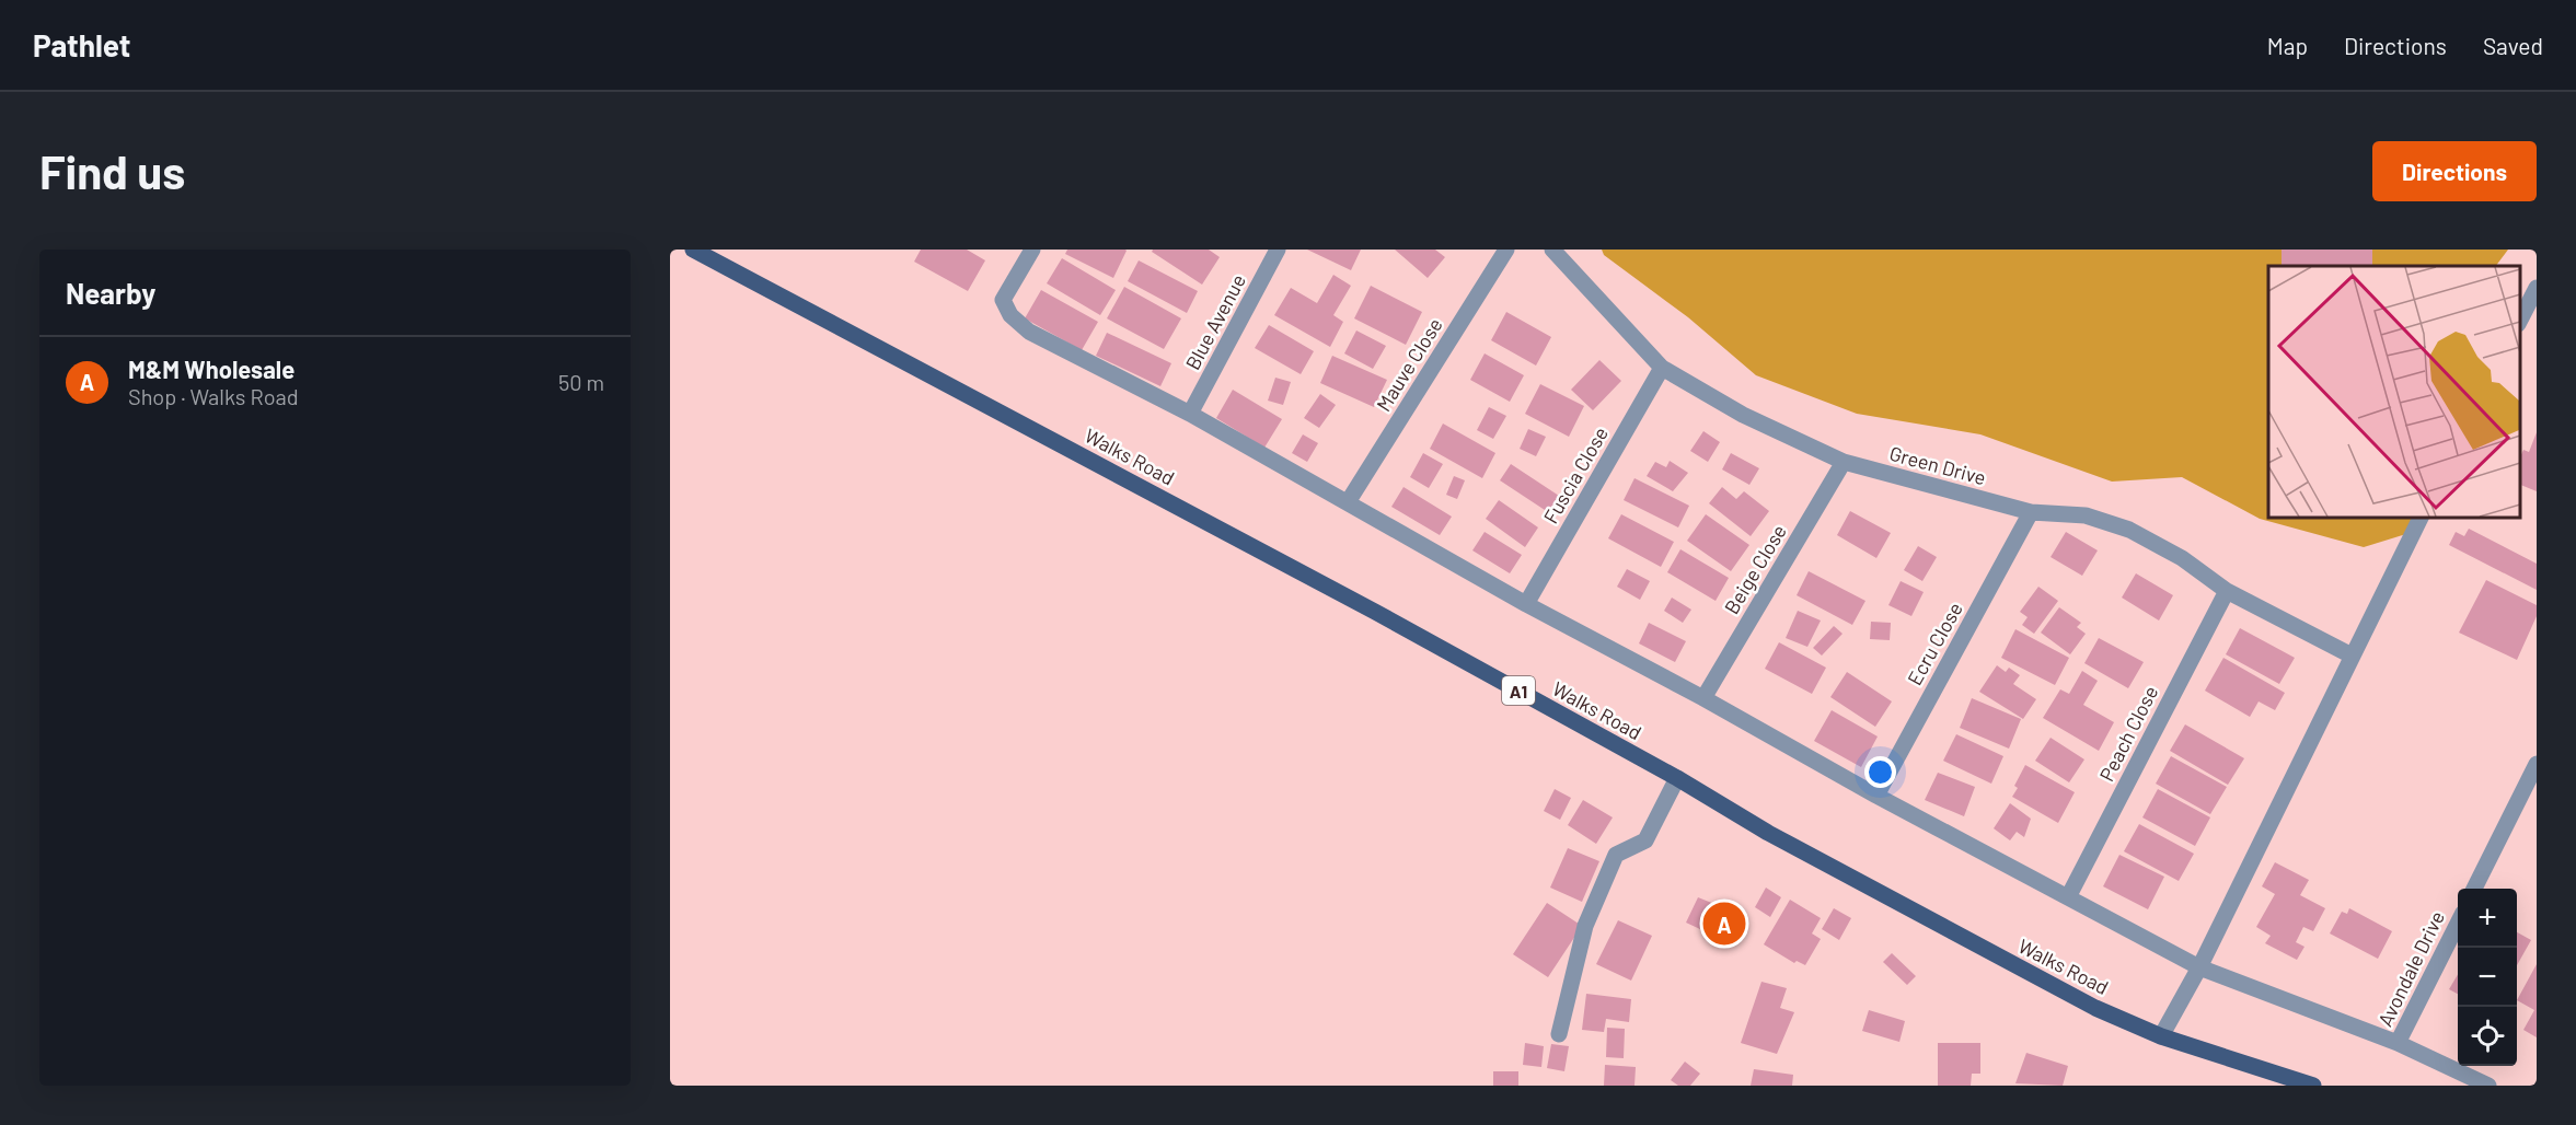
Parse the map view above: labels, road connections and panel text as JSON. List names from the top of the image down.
{
  "streets": {
    "main road": ["Walks Road", "A1"],
    "street": [
      "Blue Avenue",
      "Mauve Close",
      "Green Drive",
      "Fuscia Close",
      "Beige Close",
      "Ecru Close",
      "Peach Close",
      "Avondale Drive"
    ]
  },
  "crossings": [
    ["Green Drive", "Fuscia Close"],
    ["Green Drive", "Beige Close"],
    ["Green Drive", "Ecru Close"],
    ["Green Drive", "Peach Close"]
  ],
  "page": {
    "header": "Pathlet",
    "nav": ["Map", "Directions", "Saved"],
    "buttons": "Directions",
    "title": "Find us",
    "heading": "Nearby",
    "list": [
      {
        "mark": "A",
        "name": "M&M Wholesale",
        "note": "Shop · Walks Road",
        "value": "50 m"
      }
    ],
    "map_buttons": ["+", "−"],
    "pins": "A"
  }
}
